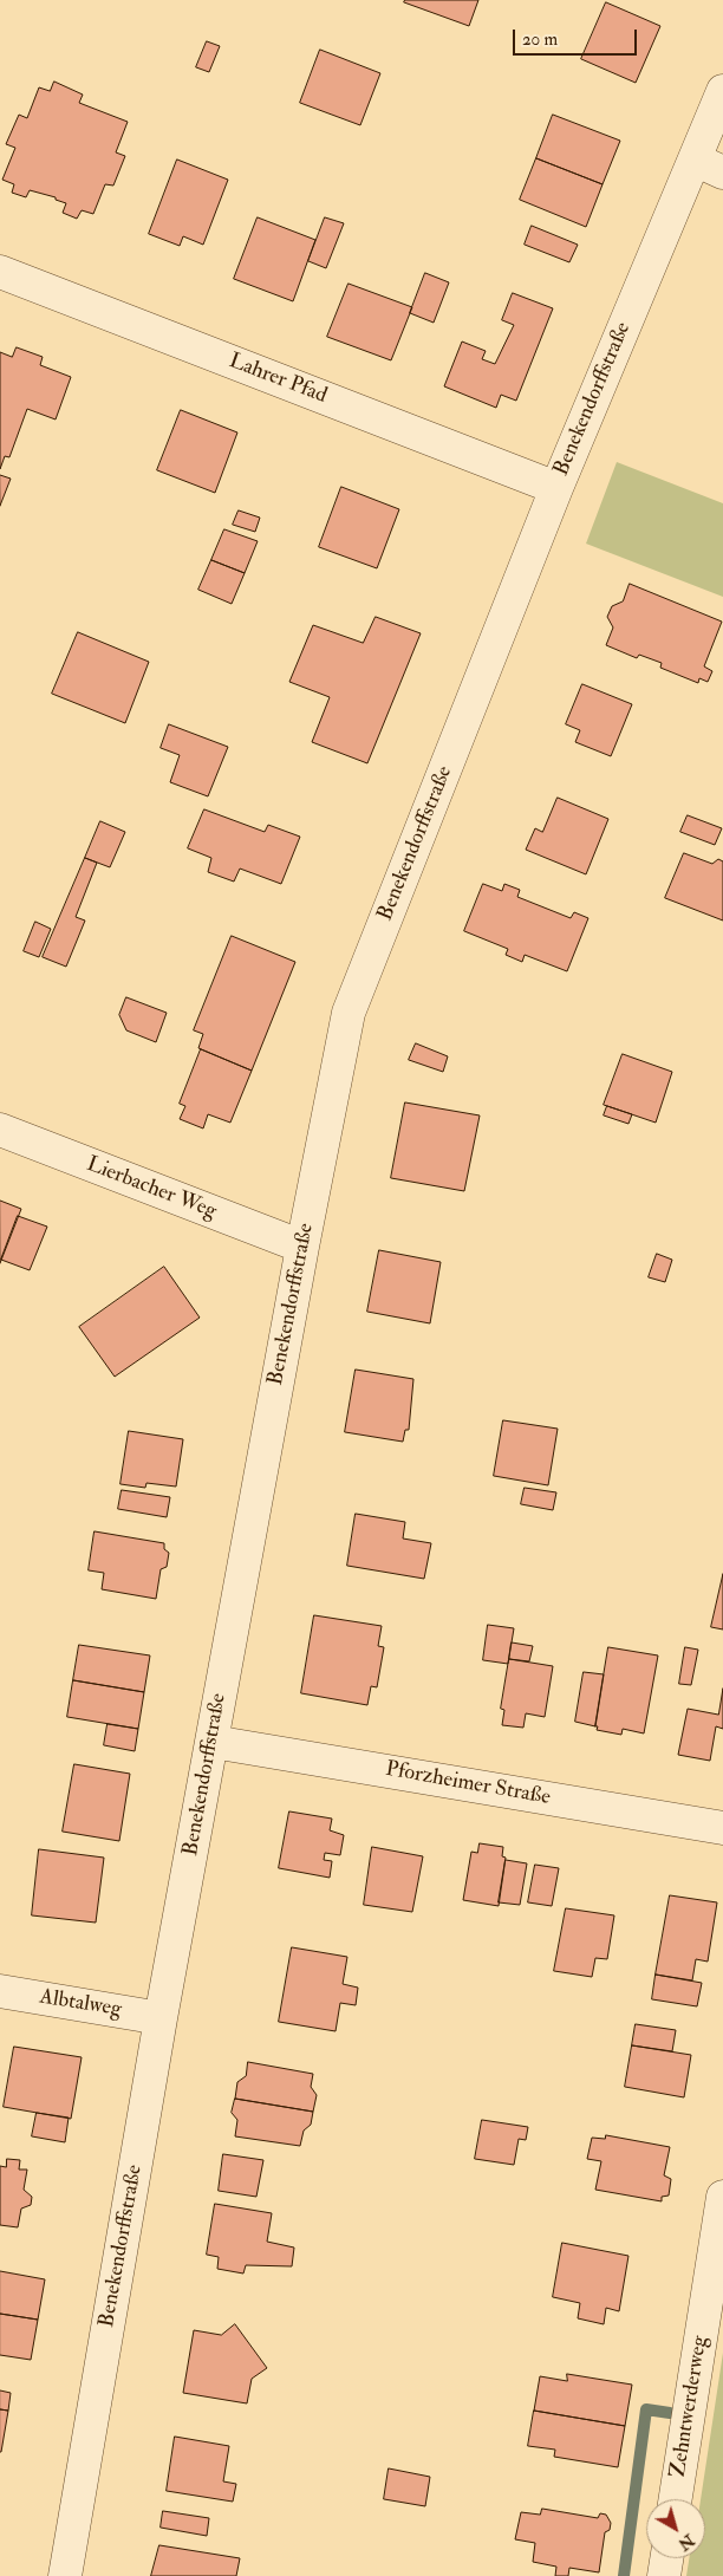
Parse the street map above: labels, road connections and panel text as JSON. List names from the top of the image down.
{
  "streets": {
    "street": [
      "Lahrer Pfad",
      "Benekendorffstraße",
      "Lierbacher Weg",
      "Pforzheimer Straße",
      "Albtalweg",
      "Zehntwerderweg"
    ]
  },
  "crossings": [
    ["Lahrer Pfad", "Benekendorffstraße"],
    ["Benekendorffstraße", "Lierbacher Weg"],
    ["Benekendorffstraße", "Pforzheimer Straße"],
    ["Benekendorffstraße", "Albtalweg"]
  ],
  "scale_bar": "20 m",
  "north": "bottom right"
}
